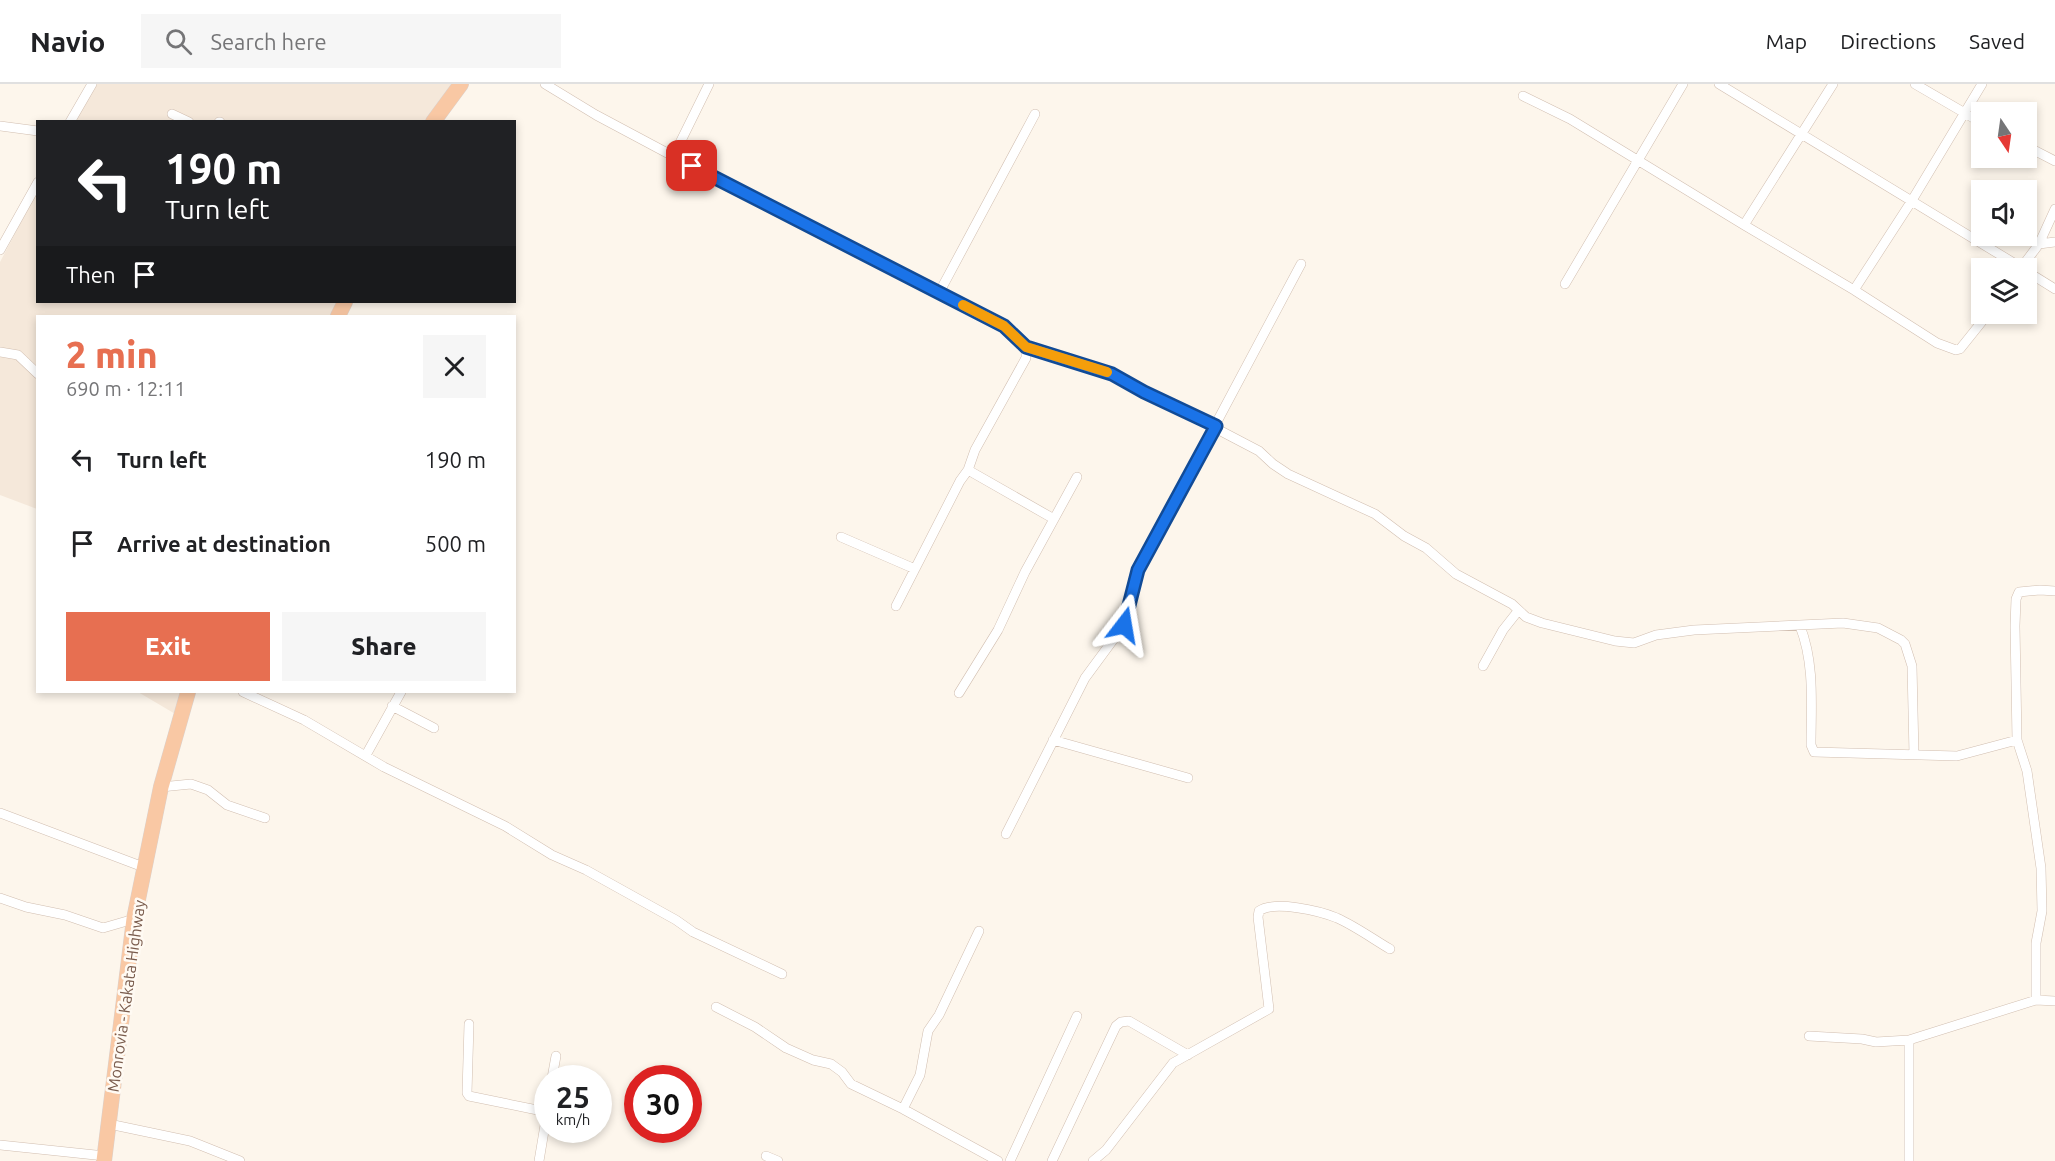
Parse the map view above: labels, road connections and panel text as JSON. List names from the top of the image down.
{
  "streets": {
    "highway": ["Monrovia - Kakata Highway"]
  },
  "north": "bottom",
  "page": {
    "header": "Navio",
    "search": "Search here",
    "nav": ["Map", "Directions", "Saved"],
    "turn": ["190 m", "Turn left"],
    "then": "Then",
    "heading": ["2 min", "690 m · 12:11"],
    "list": [
      {
        "name": "Turn left",
        "value": "190 m"
      },
      {
        "name": "Arrive at destination",
        "value": "500 m"
      }
    ],
    "buttons": ["Exit", "Share"],
    "speed": "25 km/h",
    "limit": "30"
  }
}
